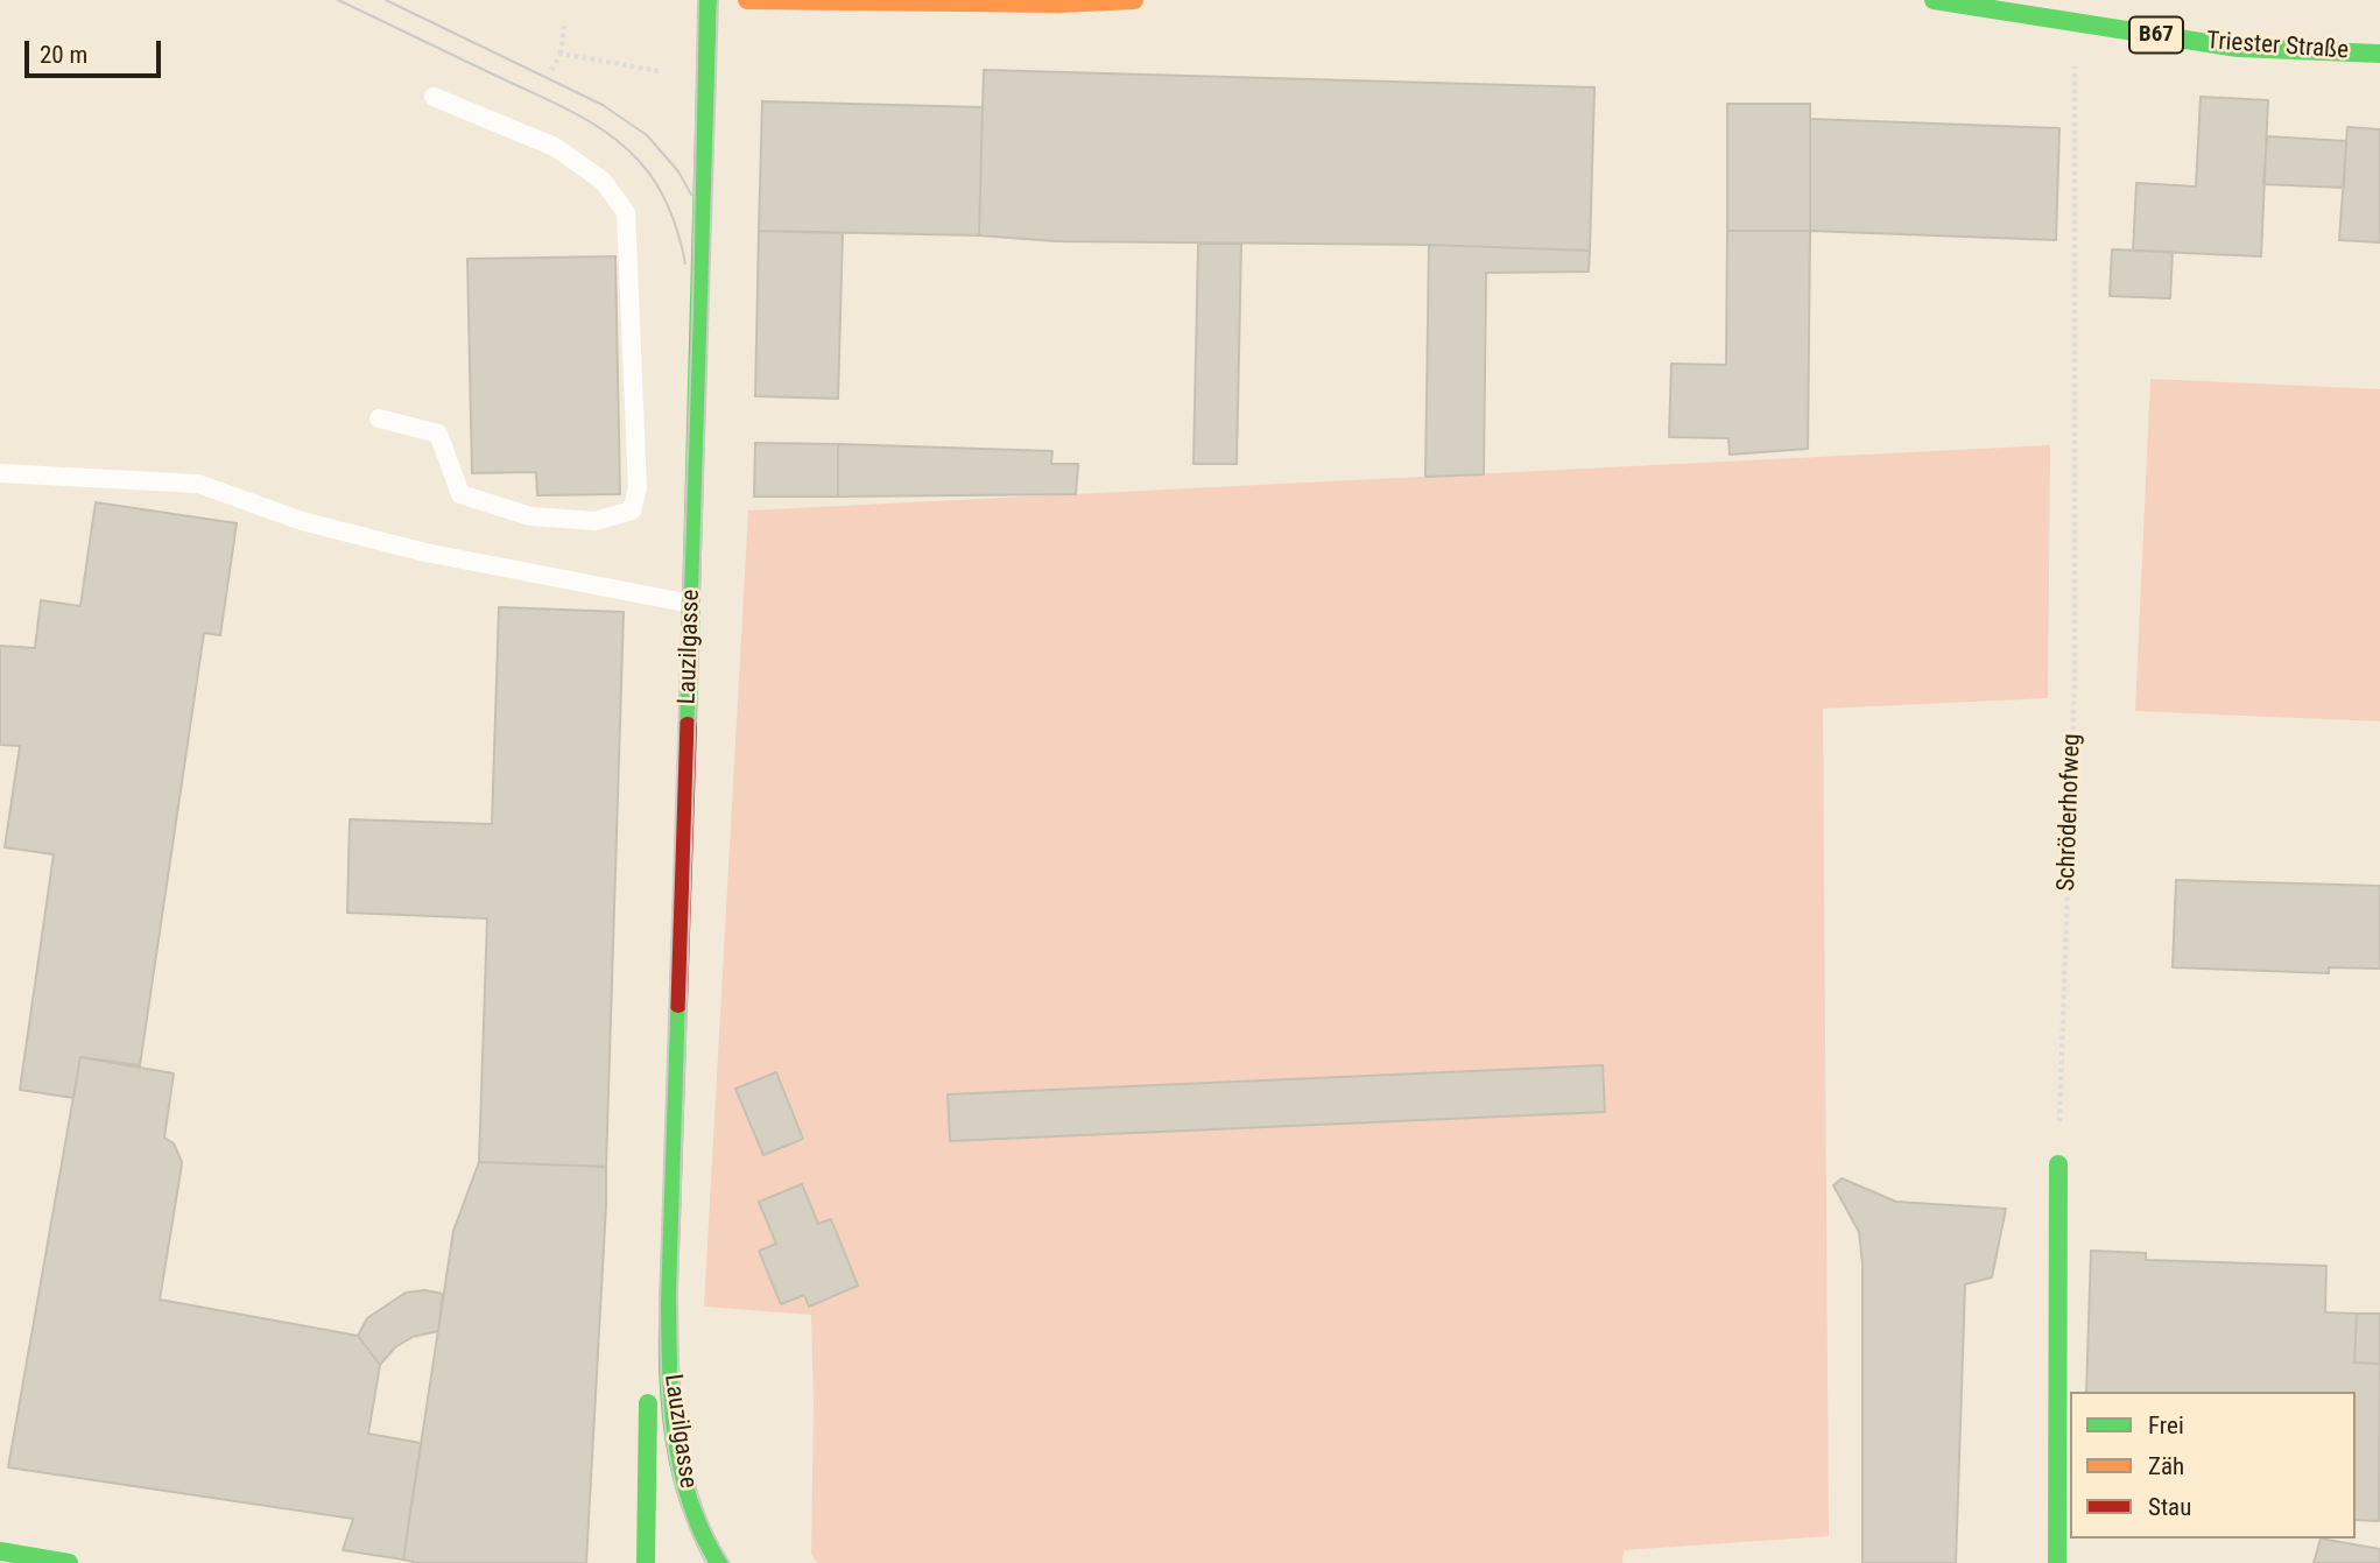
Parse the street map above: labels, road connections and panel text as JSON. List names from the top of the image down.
{
  "streets": {
    "street": ["B67", "Triester Straße", "Lauzilgasse"],
    "path": ["Schröderhofweg"]
  },
  "legend": ["Frei", "Zäh", "Stau"],
  "scale_bar": "20 m"
}
